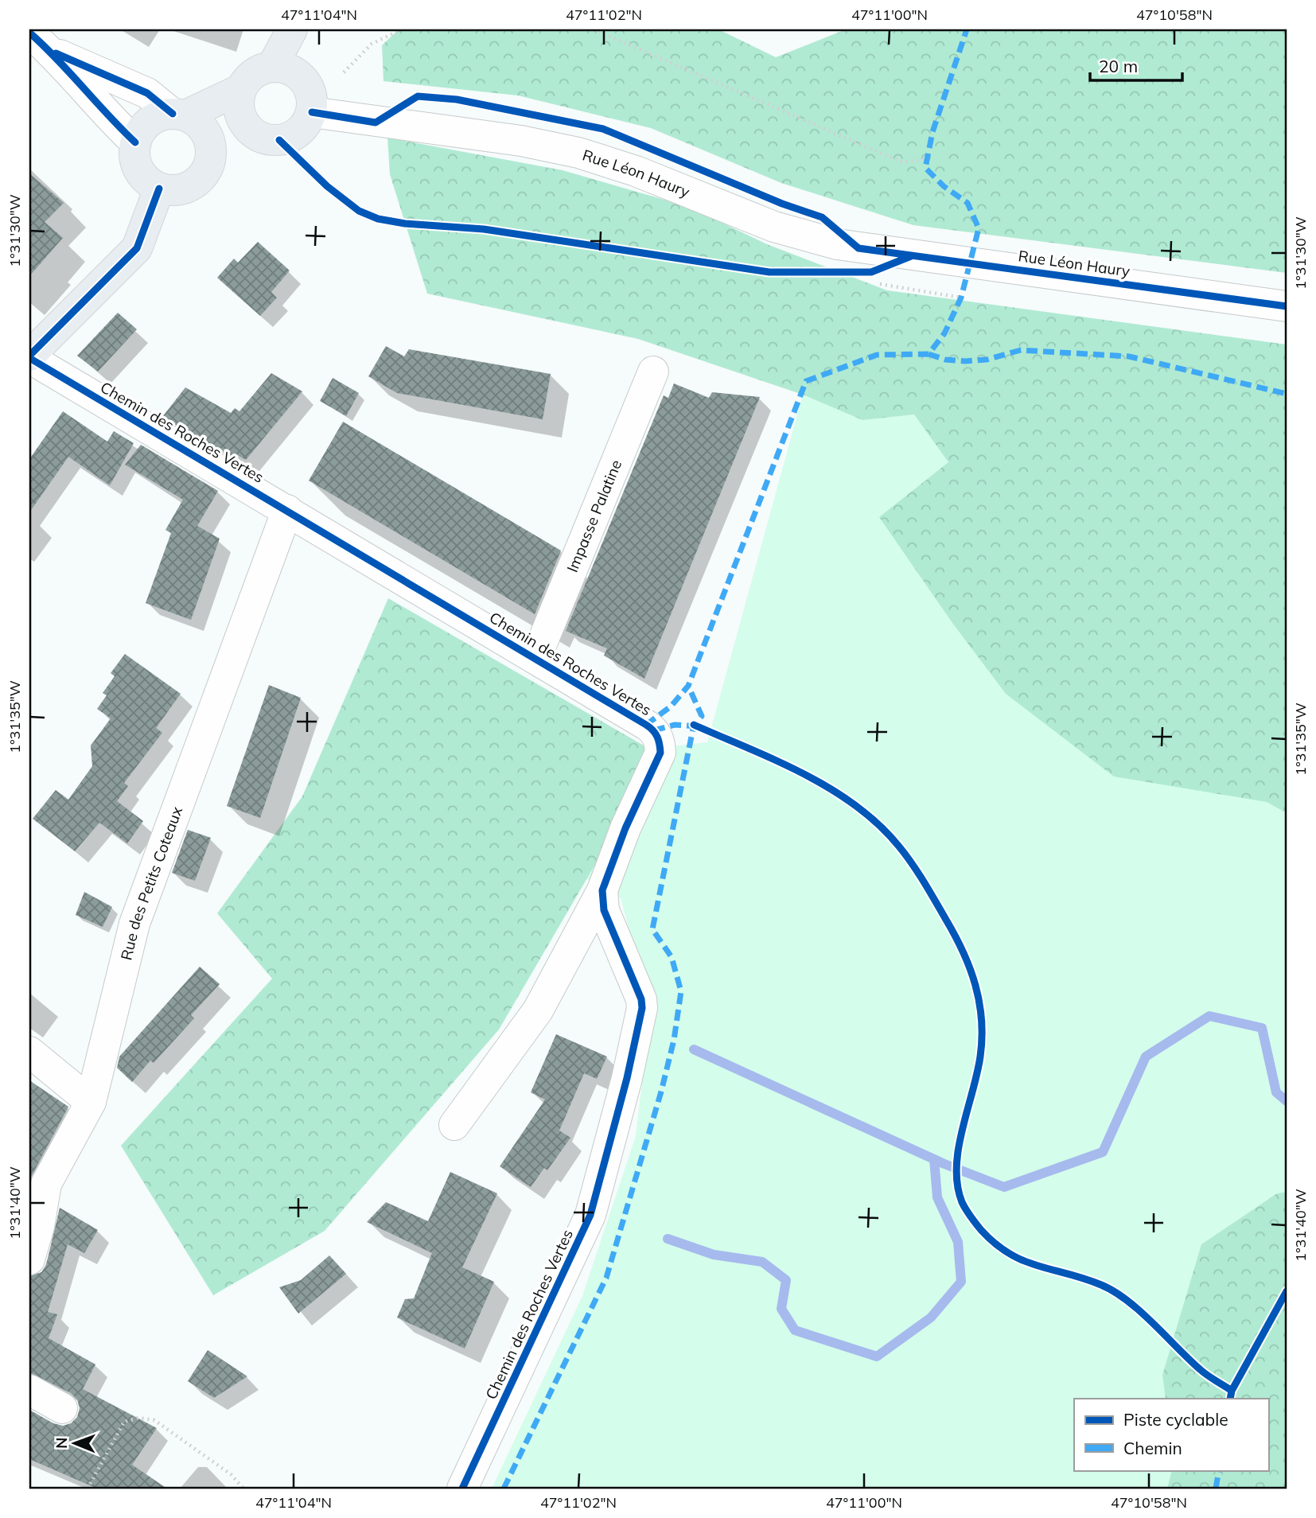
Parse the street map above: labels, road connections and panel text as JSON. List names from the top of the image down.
{
  "streets": {
    "street": [
      "Rue Léon Haury",
      "Chemin des Roches Vertes",
      "Impasse Palatine",
      "Rue des Petits Coteaux"
    ]
  },
  "crossings": [
    ["Chemin des Roches Vertes", "Impasse Palatine"],
    ["Chemin des Roches Vertes", "Rue des Petits Coteaux"]
  ],
  "legend": ["Piste cyclable", "Chemin"],
  "scale_bar": "20 m",
  "north": "left",
  "coordinates": [
    "47°11'04\"N",
    "47°11'02\"N",
    "47°11'00\"N",
    "47°10'58\"N",
    "1°31'30\"W",
    "1°31'35\"W",
    "1°31'40\"W"
  ]
}
